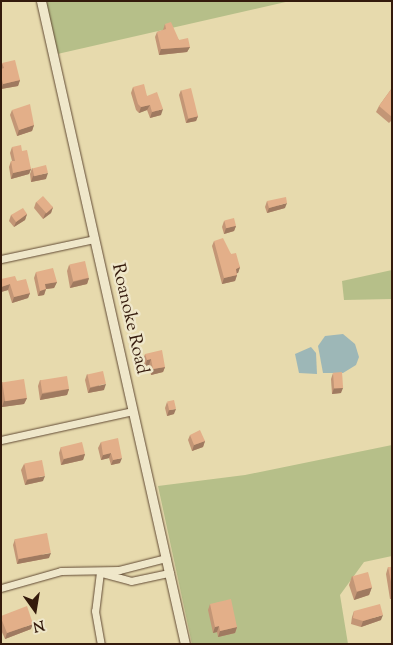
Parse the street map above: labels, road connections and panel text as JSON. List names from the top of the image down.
{
  "streets": {
    "street": ["Roanoke Road"]
  },
  "north": "bottom"
}
